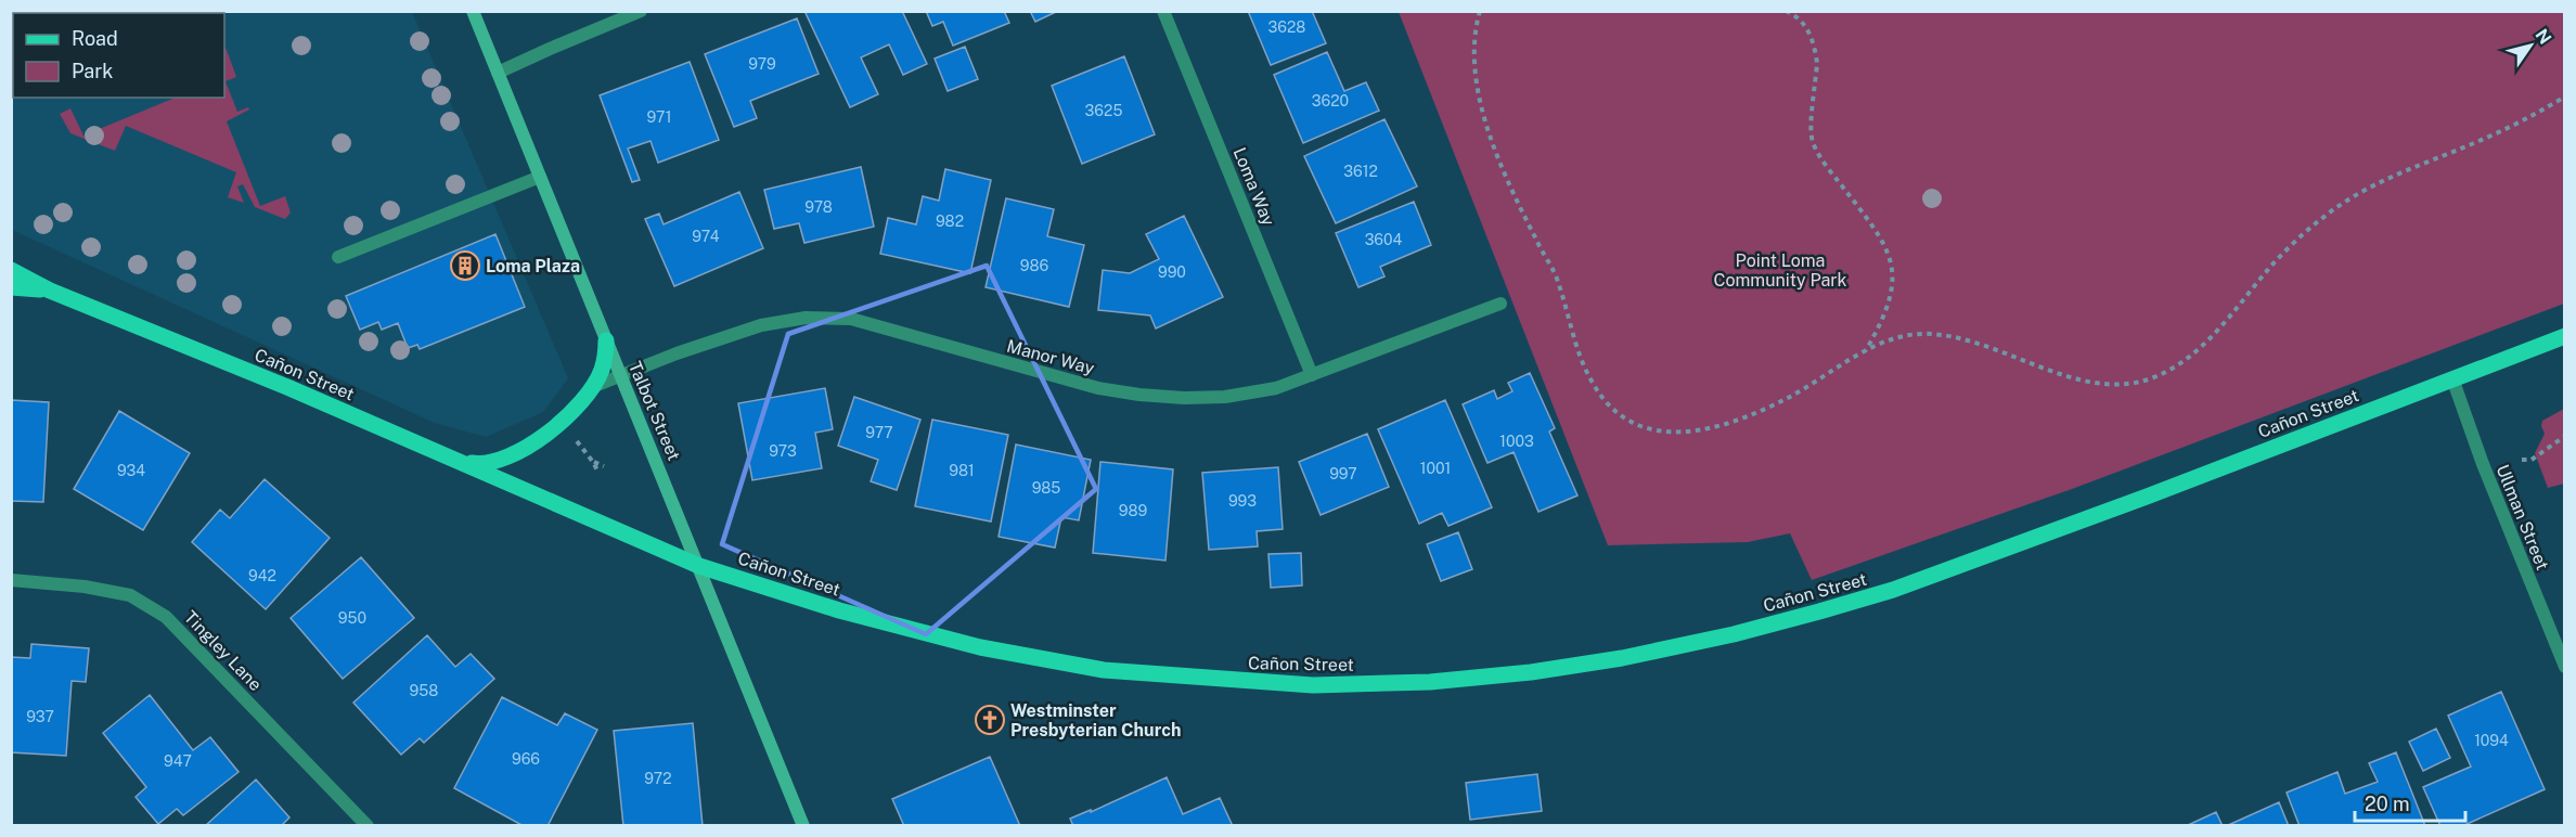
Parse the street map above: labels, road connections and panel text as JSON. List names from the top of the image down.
{
  "streets": {
    "main road": ["Cañon Street", "Talbot Street"],
    "street": [
      "Loma Way",
      "Manor Way",
      "Ullman Street",
      "Tingley Lane"
    ]
  },
  "crossings": [
    ["Loma Way", "Manor Way"],
    ["Manor Way", "Talbot Street"],
    ["Cañon Street", "Talbot Street"],
    ["Cañon Street", "Ullman Street"]
  ],
  "parks": ["Point Loma Community Park"],
  "places": {
    "building": ["Loma Plaza"],
    "church": ["Westminster Presbyterian Church"]
  },
  "house_numbers": [
    "3628",
    "979",
    "3620",
    "3625",
    "971",
    "3612",
    "978",
    "982",
    "974",
    "3604",
    "986",
    "990",
    "977",
    "1003",
    "973",
    "1001",
    "934",
    "981",
    "997",
    "985",
    "993",
    "989",
    "942",
    "950",
    "958",
    "937",
    "1094",
    "966",
    "947",
    "972"
  ],
  "legend": ["Road", "Park"],
  "scale_bar": "20 m",
  "north": "top right"
}
